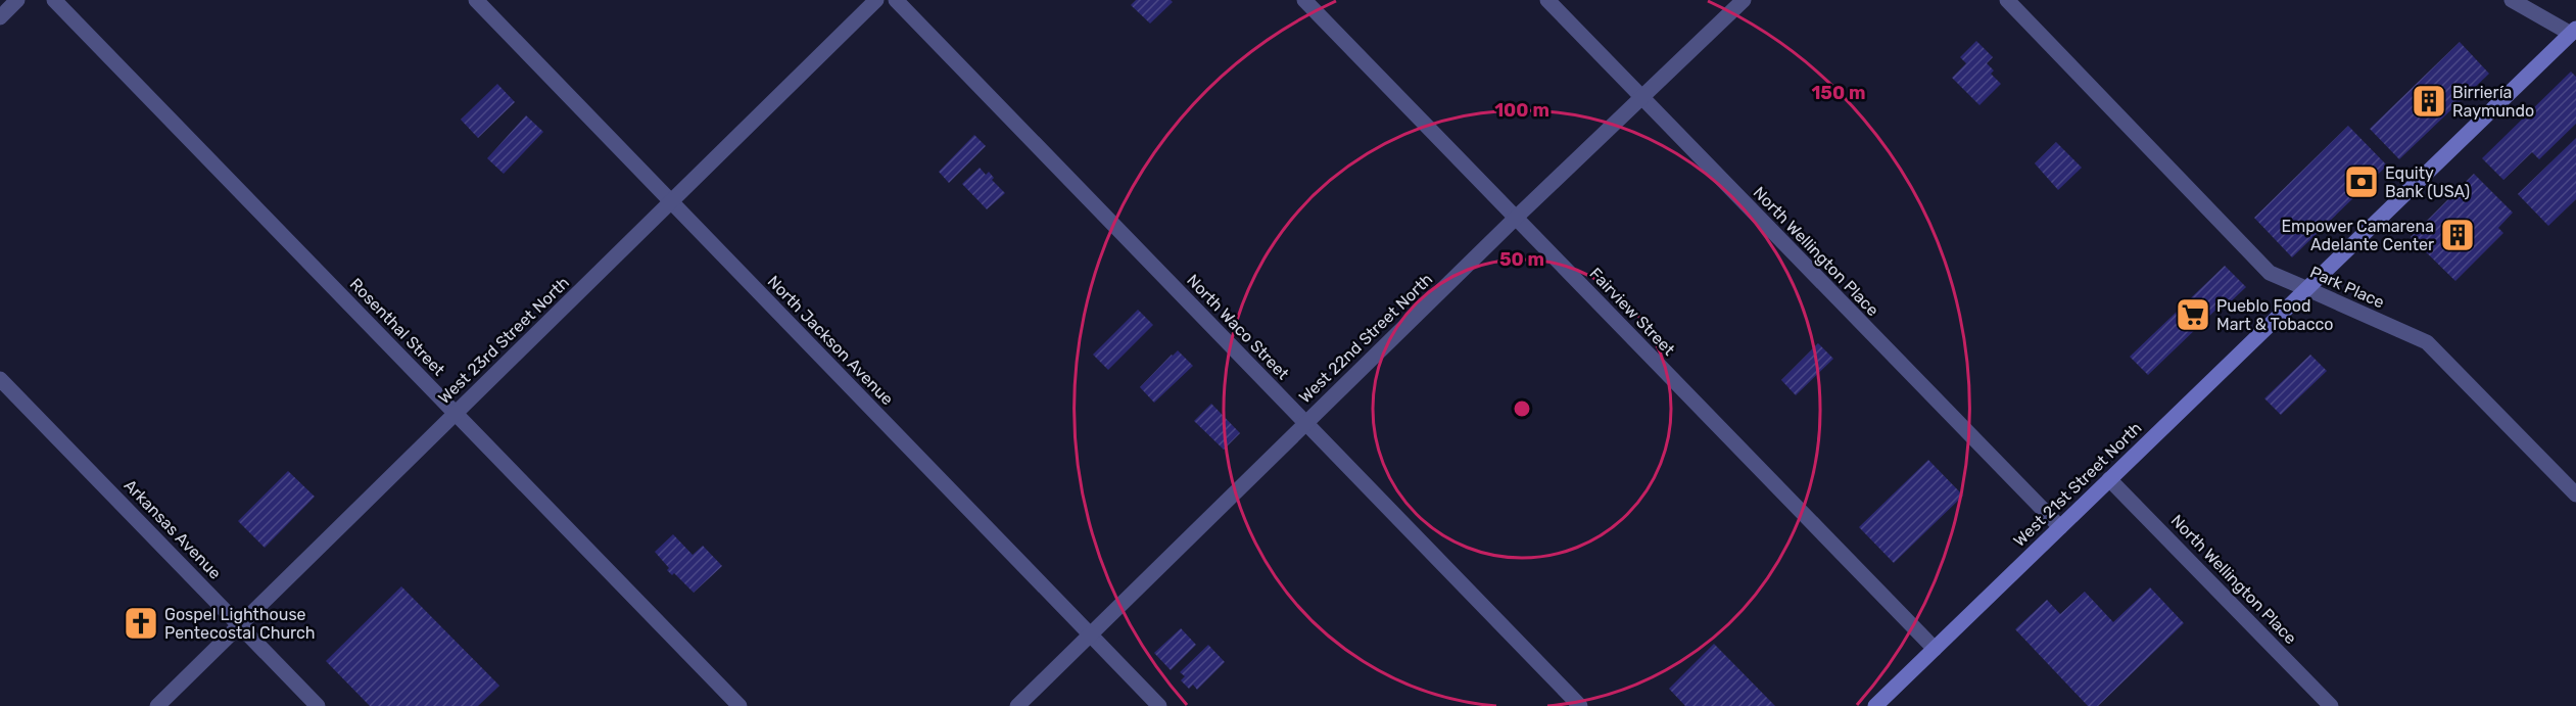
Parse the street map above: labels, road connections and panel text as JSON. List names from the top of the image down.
{
  "streets": {
    "main road": ["West 21st Street North"],
    "street": [
      "North Wellington Place",
      "Park Place",
      "Fairview Street",
      "Rosenthal Street",
      "North Waco Street",
      "West 22nd Street North",
      "West 23rd Street North",
      "North Jackson Avenue",
      "Arkansas Avenue"
    ]
  },
  "crossings": [
    ["North Wellington Place", "West 22nd Street North"],
    ["North Wellington Place", "West 21st Street North"],
    ["Park Place", "West 21st Street North"],
    ["Fairview Street", "West 22nd Street North"],
    ["Fairview Street", "West 21st Street North"],
    ["Rosenthal Street", "West 23rd Street North"],
    ["North Waco Street", "West 22nd Street North"],
    ["West 22nd Street North", "North Jackson Avenue"],
    ["West 23rd Street North", "North Jackson Avenue"],
    ["West 23rd Street North", "Arkansas Avenue"]
  ],
  "places": {
    "building": ["Birriería Raymundo", "Empower Camarena Adelante Center"],
    "bank": ["Equity Bank (USA)"],
    "supermarket": ["Pueblo Food Mart & Tobacco"],
    "church": ["Gospel Lighthouse Pentecostal Church"]
  },
  "rings": ["150 m", "100 m", "50 m"]
}
